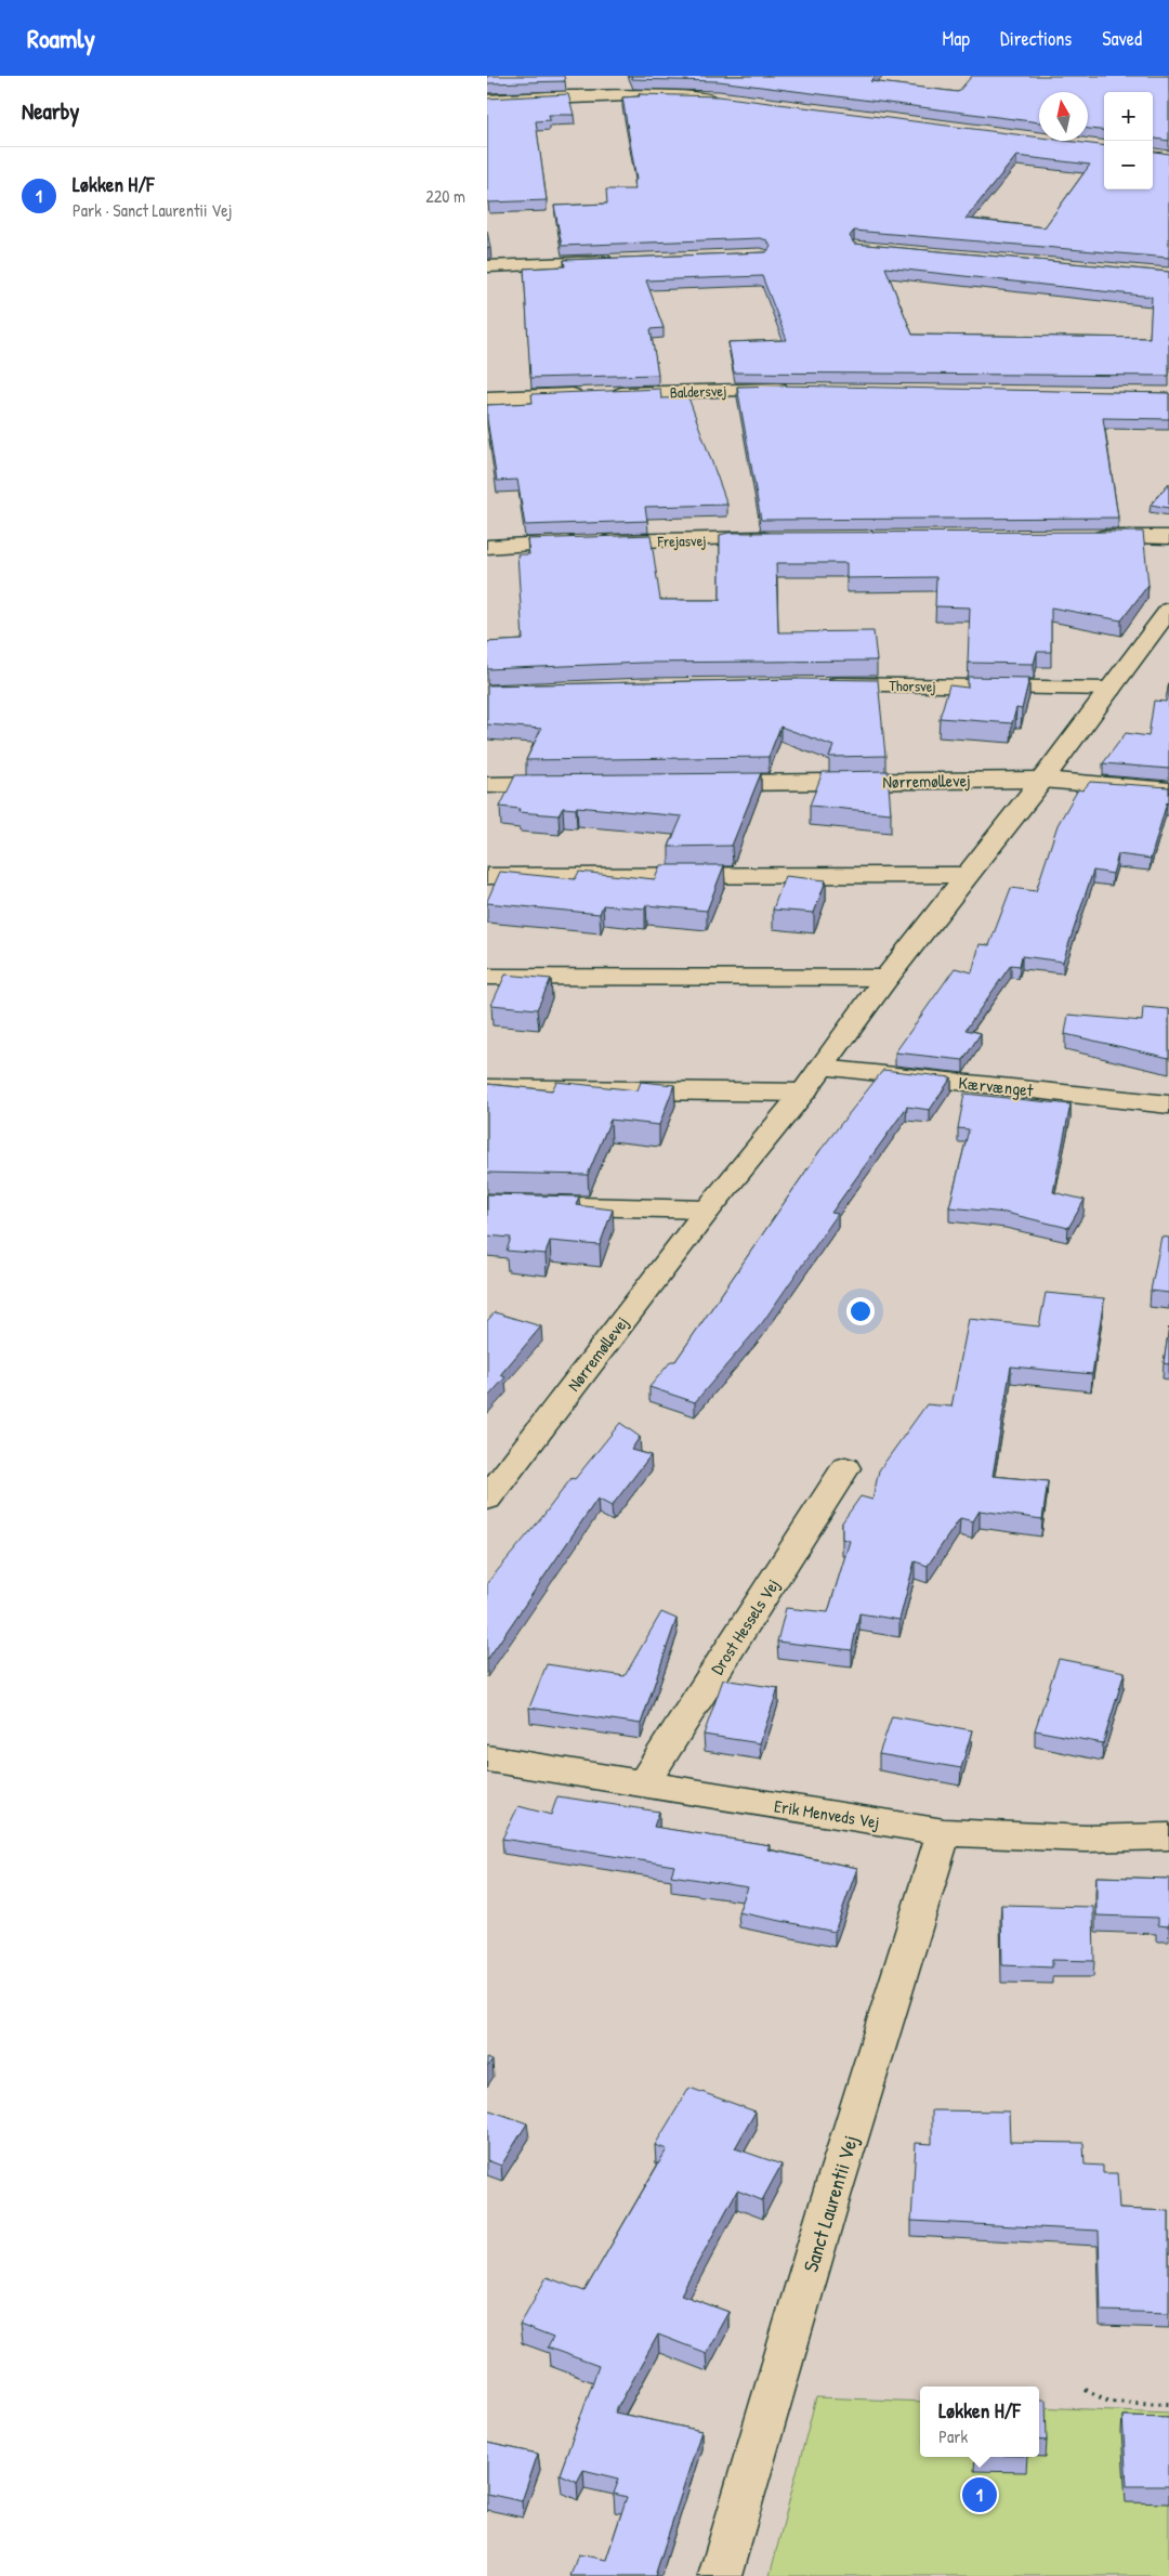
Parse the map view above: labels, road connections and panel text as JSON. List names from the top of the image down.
{
  "streets": {
    "street": [
      "Baldersvej",
      "Frejasvej",
      "Thorsvej",
      "Nørremøllevej",
      "Kærvænget",
      "Drost Hessels Vej",
      "Erik Menveds Vej",
      "Sanct Laurentii Vej"
    ]
  },
  "crossings": [
    ["Thorsvej", "Nørremøllevej"],
    ["Nørremøllevej", "Kærvænget"],
    ["Drost Hessels Vej", "Erik Menveds Vej"],
    ["Erik Menveds Vej", "Sanct Laurentii Vej"]
  ],
  "north": "top",
  "page": {
    "header": "Roamly",
    "nav": ["Map", "Directions", "Saved"],
    "heading": "Nearby",
    "map_buttons": ["+", "−"],
    "list": [
      {
        "mark": "1",
        "name": "Løkken H/F",
        "note": "Park · Sanct Laurentii Vej",
        "value": "220 m"
      }
    ],
    "popup": ["Løkken H/F", "Park"],
    "pins": "1"
  }
}
